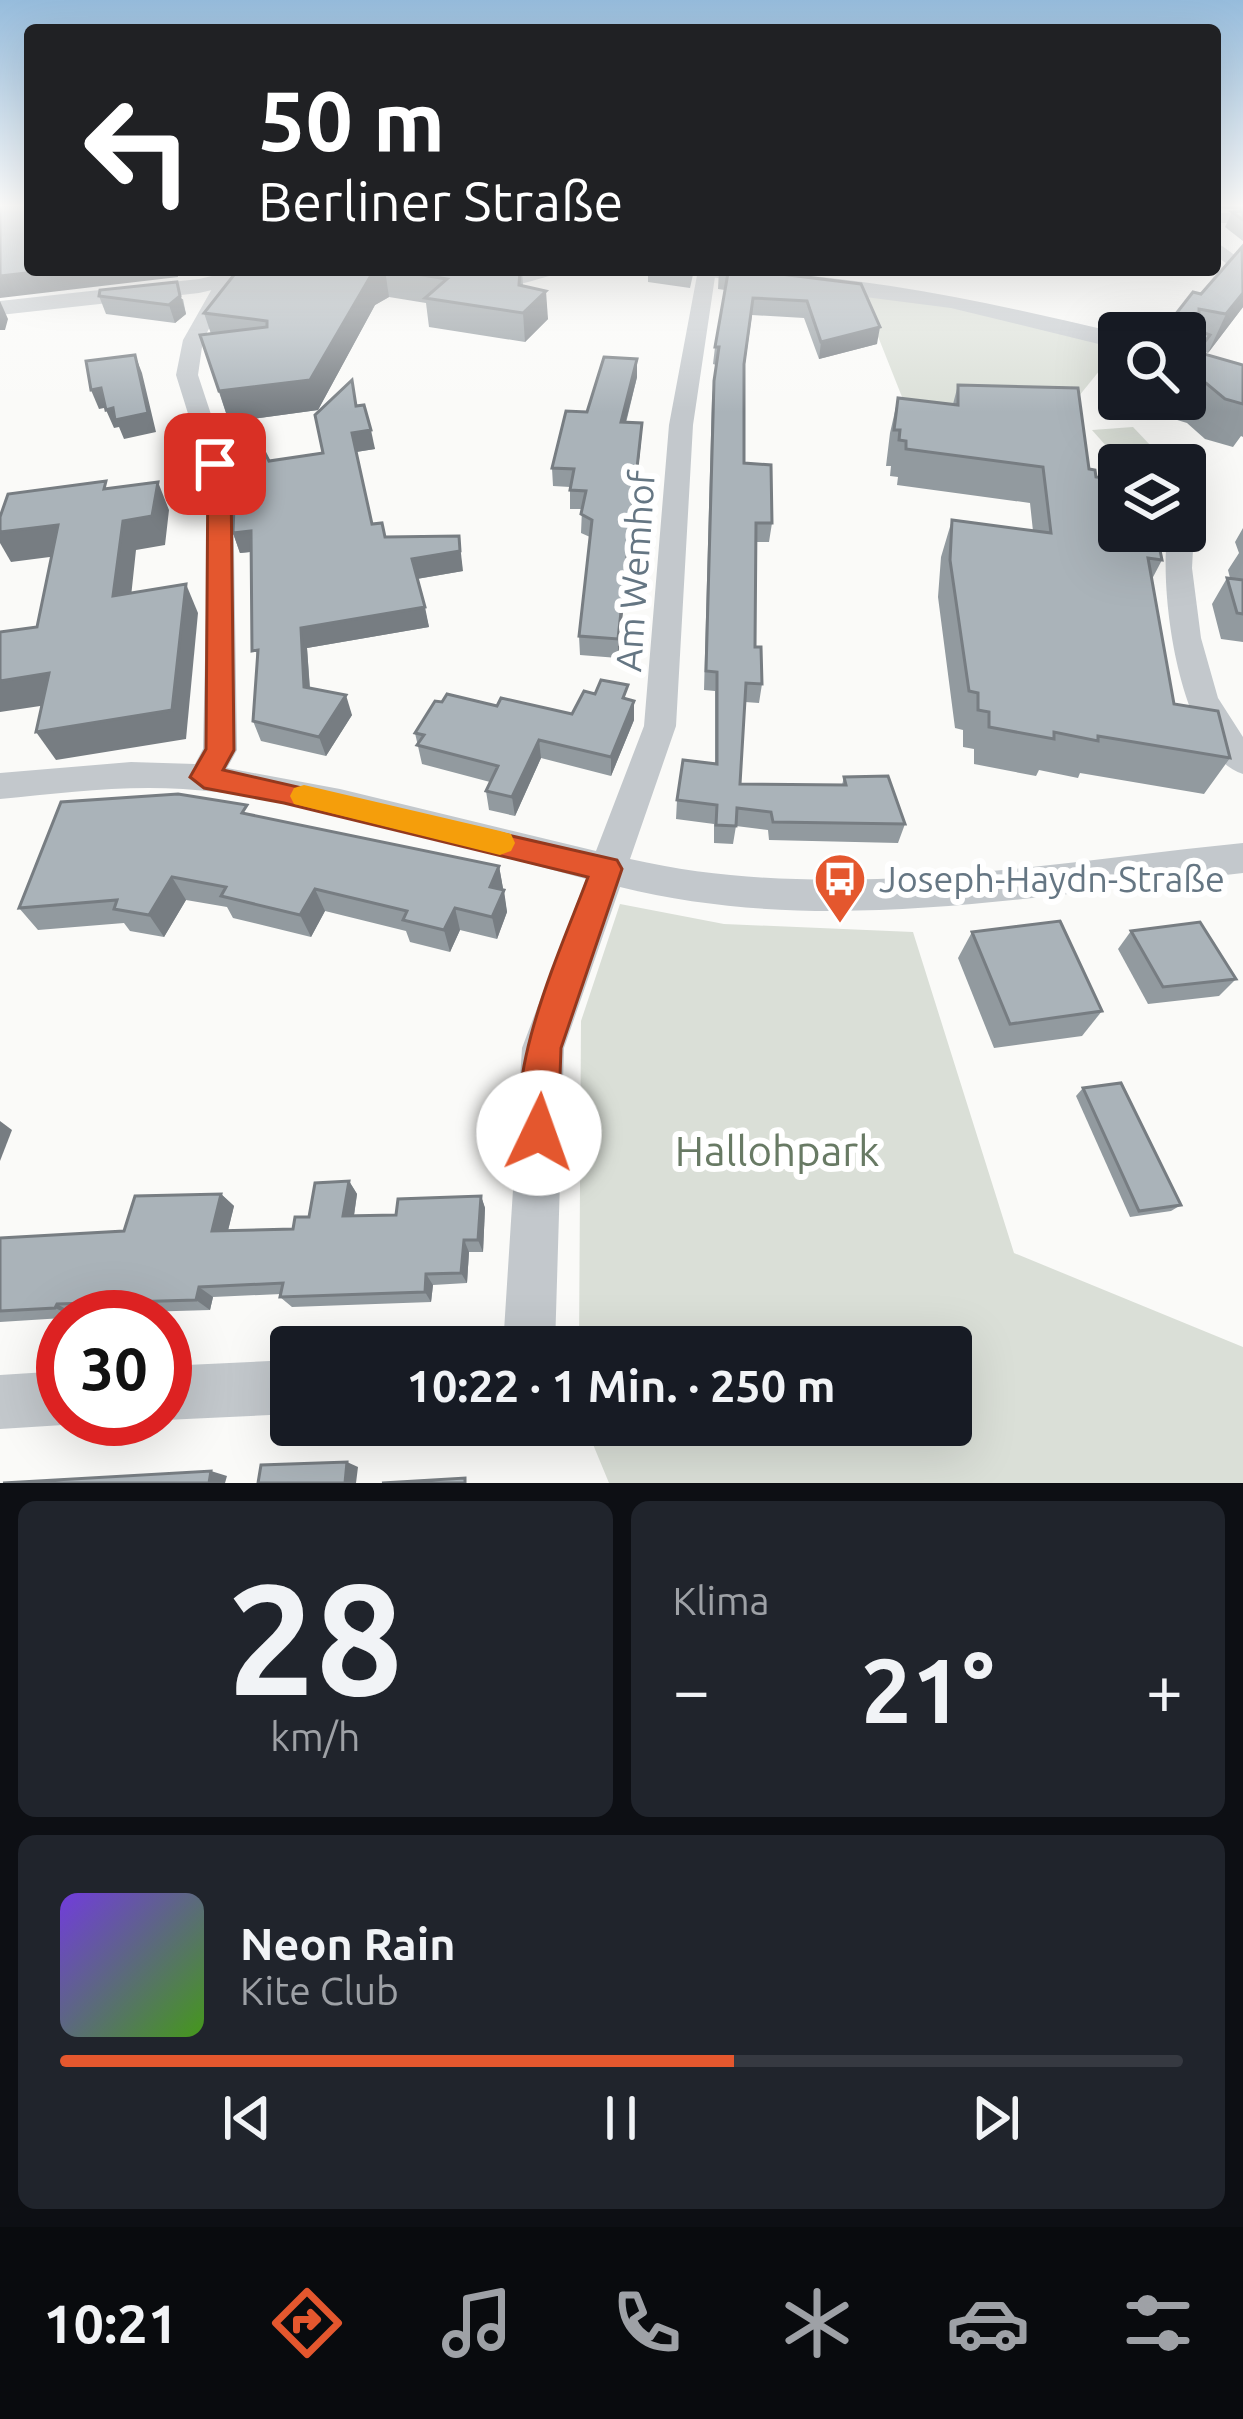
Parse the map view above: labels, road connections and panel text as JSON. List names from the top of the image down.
{
  "streets": {
    "street": ["Am Wemhof"]
  },
  "parks": ["Hallohpark"],
  "places": {
    "bus stop": ["Joseph-Haydn-Straße"]
  },
  "page": {
    "turn": ["50 m", "Berliner Straße"],
    "limit": "30",
    "trip": "10:22 · 1 Min. · 250 m",
    "tile": [
      ["28", "km/h"],
      "Klima"
    ],
    "heat": ["−", "21°", "+"],
    "song": ["Neon Rain", "Kite Club"],
    "tabs": "10:21"
  }
}
